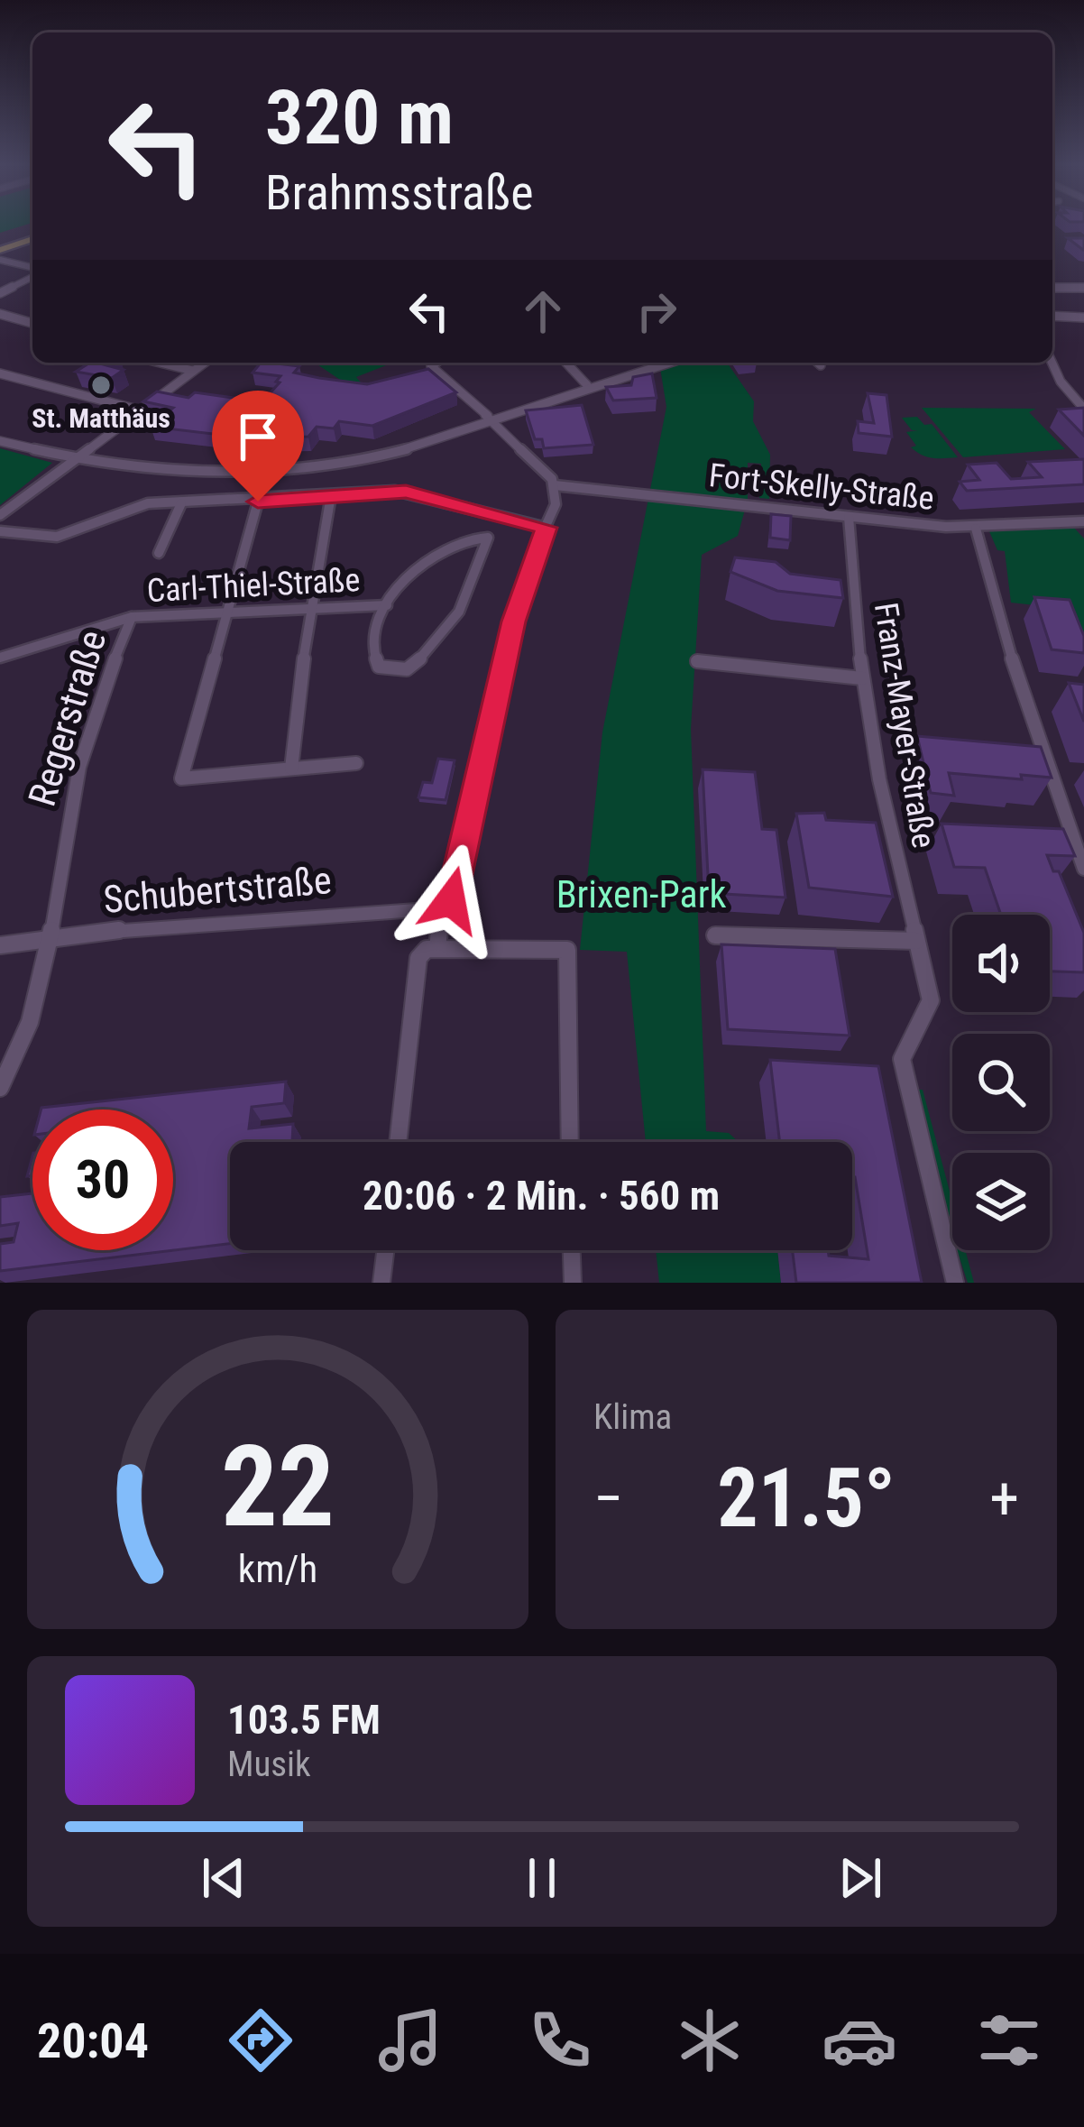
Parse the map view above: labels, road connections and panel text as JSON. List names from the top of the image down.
{
  "streets": {
    "street": [
      "Fort-Skelly-Straße",
      "Carl-Thiel-Straße",
      "Regerstraße",
      "Franz-Mayer-Straße",
      "Schubertstraße"
    ]
  },
  "crossings": [
    ["Fort-Skelly-Straße", "Franz-Mayer-Straße"],
    ["Carl-Thiel-Straße", "Regerstraße"],
    ["Regerstraße", "Schubertstraße"]
  ],
  "parks": ["Brixen-Park"],
  "places": ["St. Matthäus"],
  "page": {
    "turn": ["320 m", "Brahmsstraße"],
    "limit": "30",
    "trip": "20:06 · 2 Min. · 560 m",
    "tile": "Klima",
    "heat": ["−", "21.5°", "+"],
    "song": ["103.5 FM", "Musik"],
    "tabs": "20:04",
    "gauge": ["22", "km/h"]
  }
}
